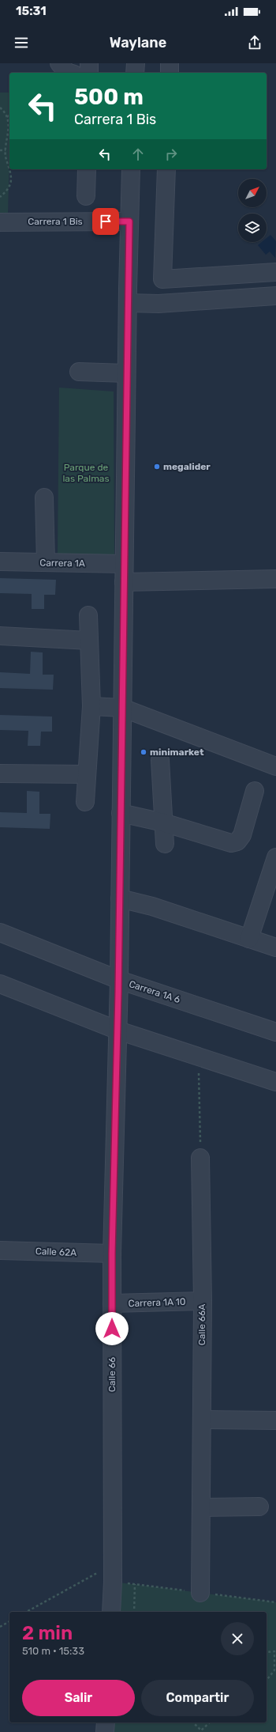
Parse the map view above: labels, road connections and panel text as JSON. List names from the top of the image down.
{
  "streets": {
    "street": [
      "Carrera 1 Bis",
      "Carrera 1A",
      "Carrera 1A 6",
      "Calle 62A",
      "Carrera 1A 10",
      "Calle 66A",
      "Calle 66"
    ]
  },
  "crossings": [
    ["Carrera 1 Bis", "Calle 66"],
    ["Carrera 1A", "Calle 66"],
    ["Carrera 1A 6", "Calle 66"],
    ["Calle 62A", "Calle 66"],
    ["Carrera 1A 10", "Calle 66A"],
    ["Carrera 1A 10", "Calle 66"]
  ],
  "parks": ["Parque de las Palmas"],
  "places": ["megalider", "minimarket"],
  "north": "top right",
  "page": {
    "status": "15:31",
    "header": "Waylane",
    "turn": ["500 m", "Carrera 1 Bis"],
    "heading": ["2 min", "510 m · 15:33"],
    "buttons": ["Salir", "Compartir"]
  }
}
